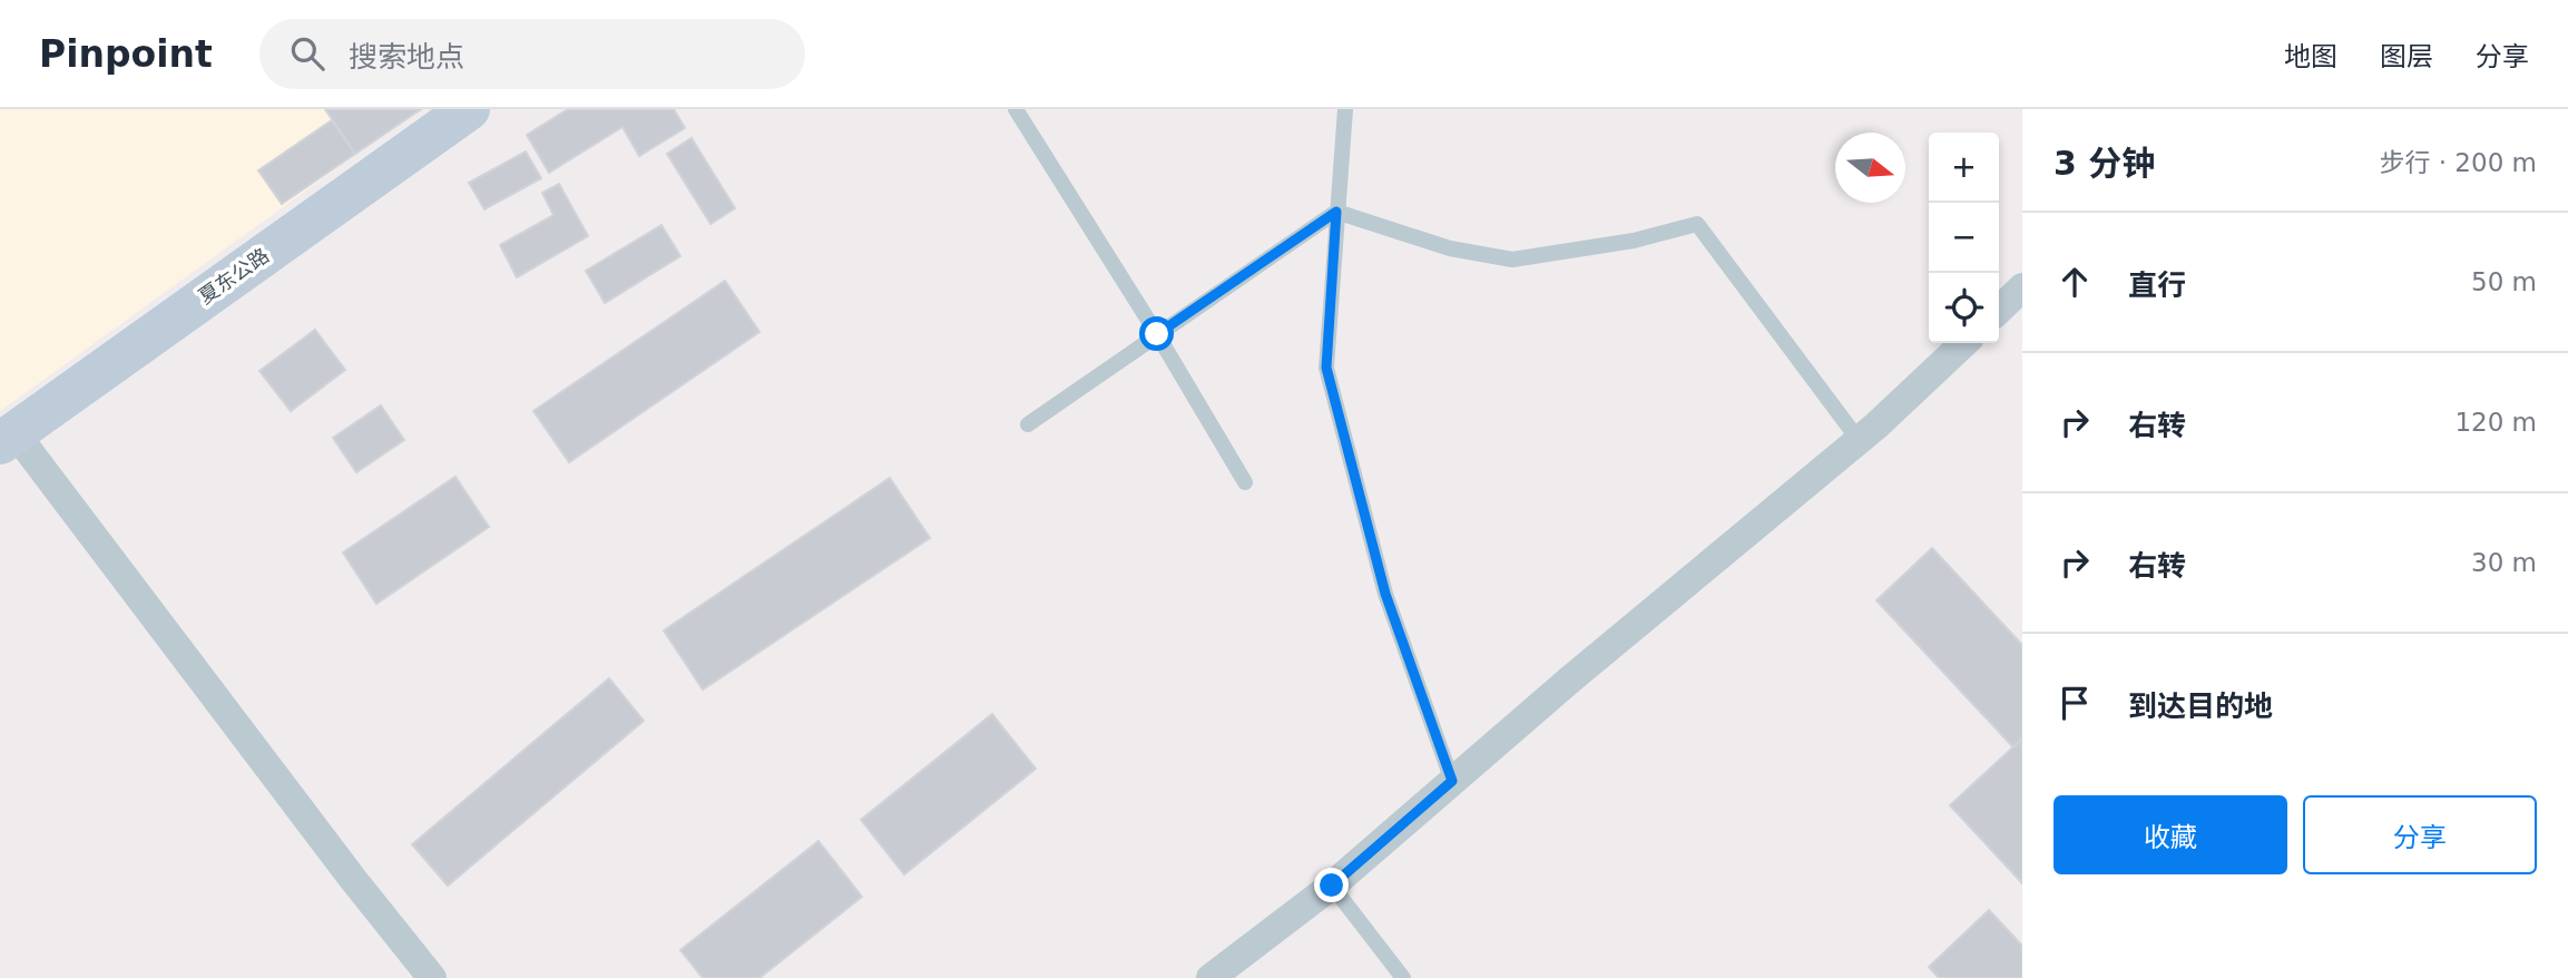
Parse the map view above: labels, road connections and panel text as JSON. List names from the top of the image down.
{
  "streets": {
    "main road": ["夏东公路"]
  },
  "north": "right",
  "page": {
    "header": "Pinpoint",
    "search": "搜索地点",
    "nav": ["地图", "图层", "分享"],
    "heading": ["3 分钟", "步行 · 200 m"],
    "map_buttons": ["+", "−"],
    "list": [
      ["直行", "50 m"],
      ["右转", "120 m"],
      ["右转", "30 m"],
      "到达目的地"
    ],
    "buttons": ["收藏", "分享"]
  }
}
